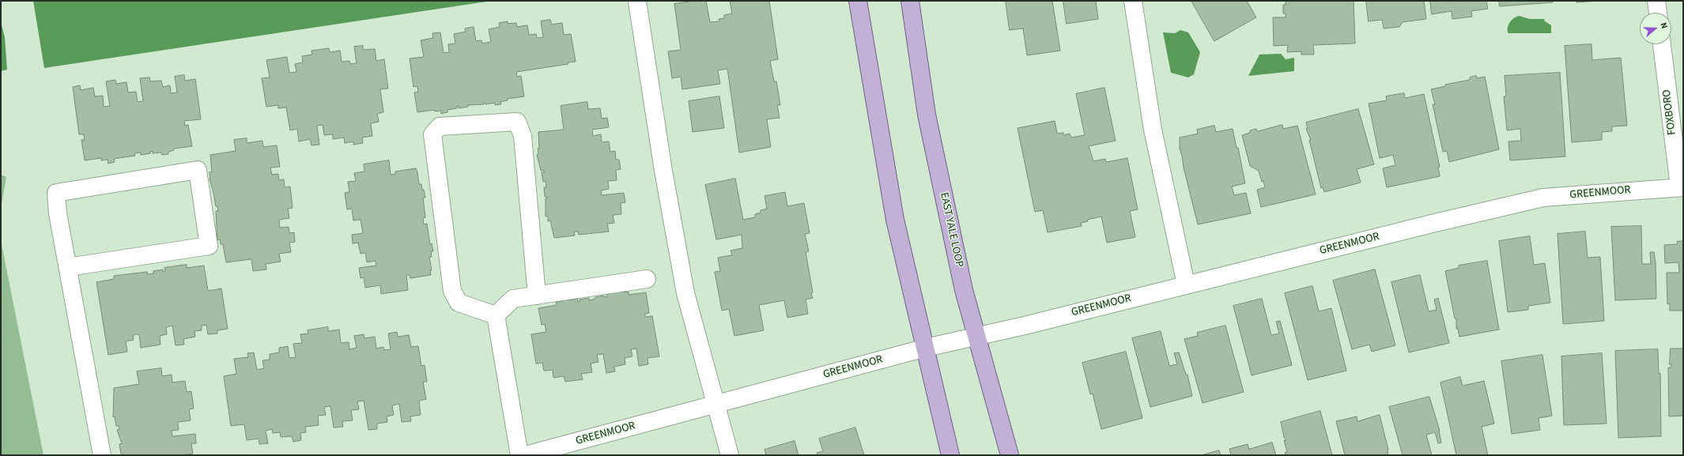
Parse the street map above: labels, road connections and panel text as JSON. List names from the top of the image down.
{
  "streets": {
    "main road": ["EAST YALE LOOP"],
    "street": ["FOXBORO", "GREENMOOR"]
  },
  "crossings": [
    ["FOXBORO", "GREENMOOR"],
    ["GREENMOOR", "EAST YALE LOOP"]
  ],
  "north": "right"
}
